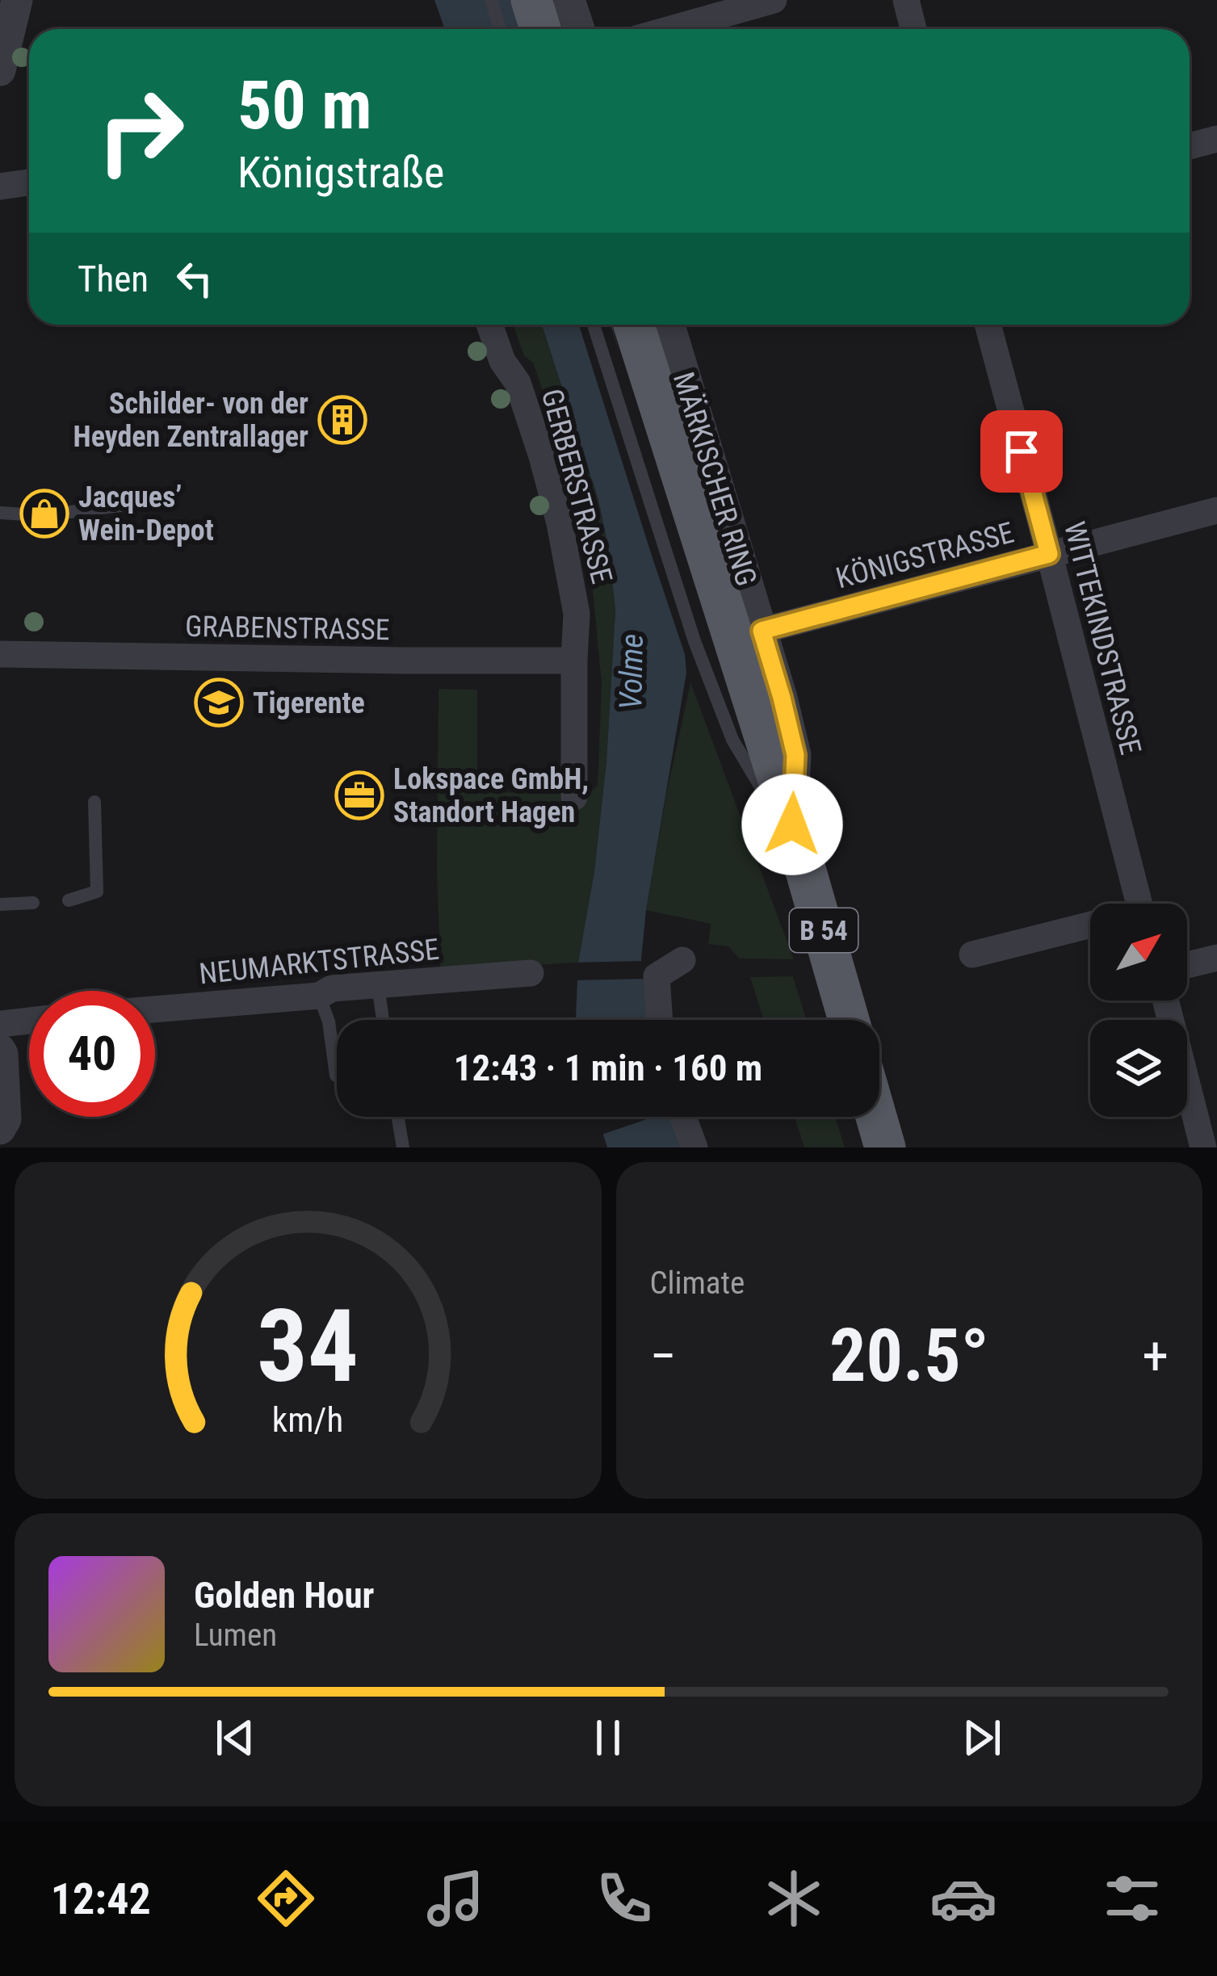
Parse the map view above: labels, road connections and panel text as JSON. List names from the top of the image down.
{
  "streets": {
    "main road": ["B 54"],
    "street": [
      "MÄRKISCHER RING",
      "GERBERSTRASSE",
      "KÖNIGSTRASSE",
      "GRABENSTRASSE",
      "WITTEKINDSTRASSE",
      "NEUMARKTSTRASSE"
    ]
  },
  "crossings": [
    ["MÄRKISCHER RING", "KÖNIGSTRASSE"],
    ["MÄRKISCHER RING", "B 54"],
    ["GERBERSTRASSE", "GRABENSTRASSE"],
    ["KÖNIGSTRASSE", "WITTEKINDSTRASSE"],
    ["KÖNIGSTRASSE", "B 54"]
  ],
  "water": ["Volme"],
  "places": {
    "building": ["Schilder- von der Heyden Zentrallager"],
    "shop": ["Jacques’ Wein-Depot"],
    "school or university": ["Tigerente"],
    "office": ["Lokspace GmbH, Standort Hagen"]
  },
  "north": "top right",
  "page": {
    "turn": ["50 m", "Königstraße"],
    "then": "Then",
    "limit": "40",
    "trip": "12:43 · 1 min · 160 m",
    "tile": "Climate",
    "heat": ["−", "20.5°", "+"],
    "song": ["Golden Hour", "Lumen"],
    "tabs": "12:42",
    "gauge": ["34", "km/h"]
  }
}
